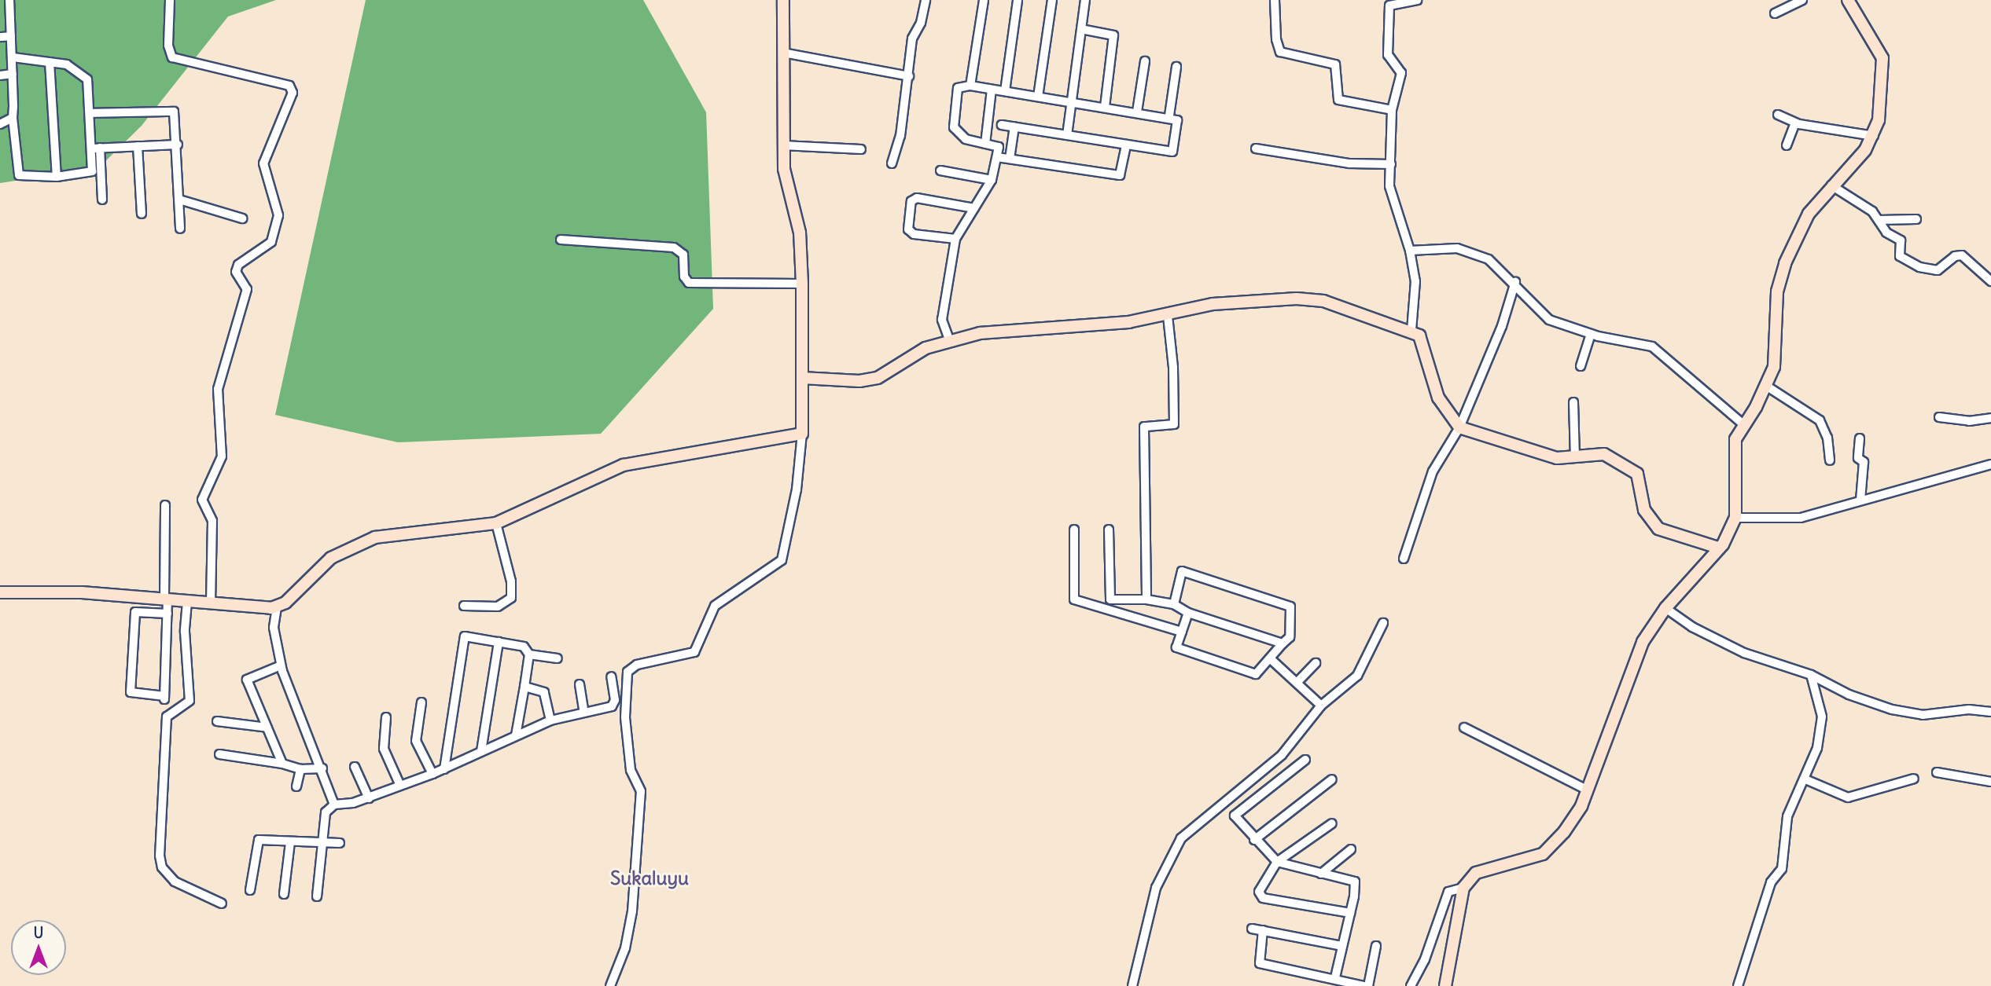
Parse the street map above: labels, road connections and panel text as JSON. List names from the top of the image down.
{
  "districts": ["Sukaluyu"],
  "north": "top"
}
